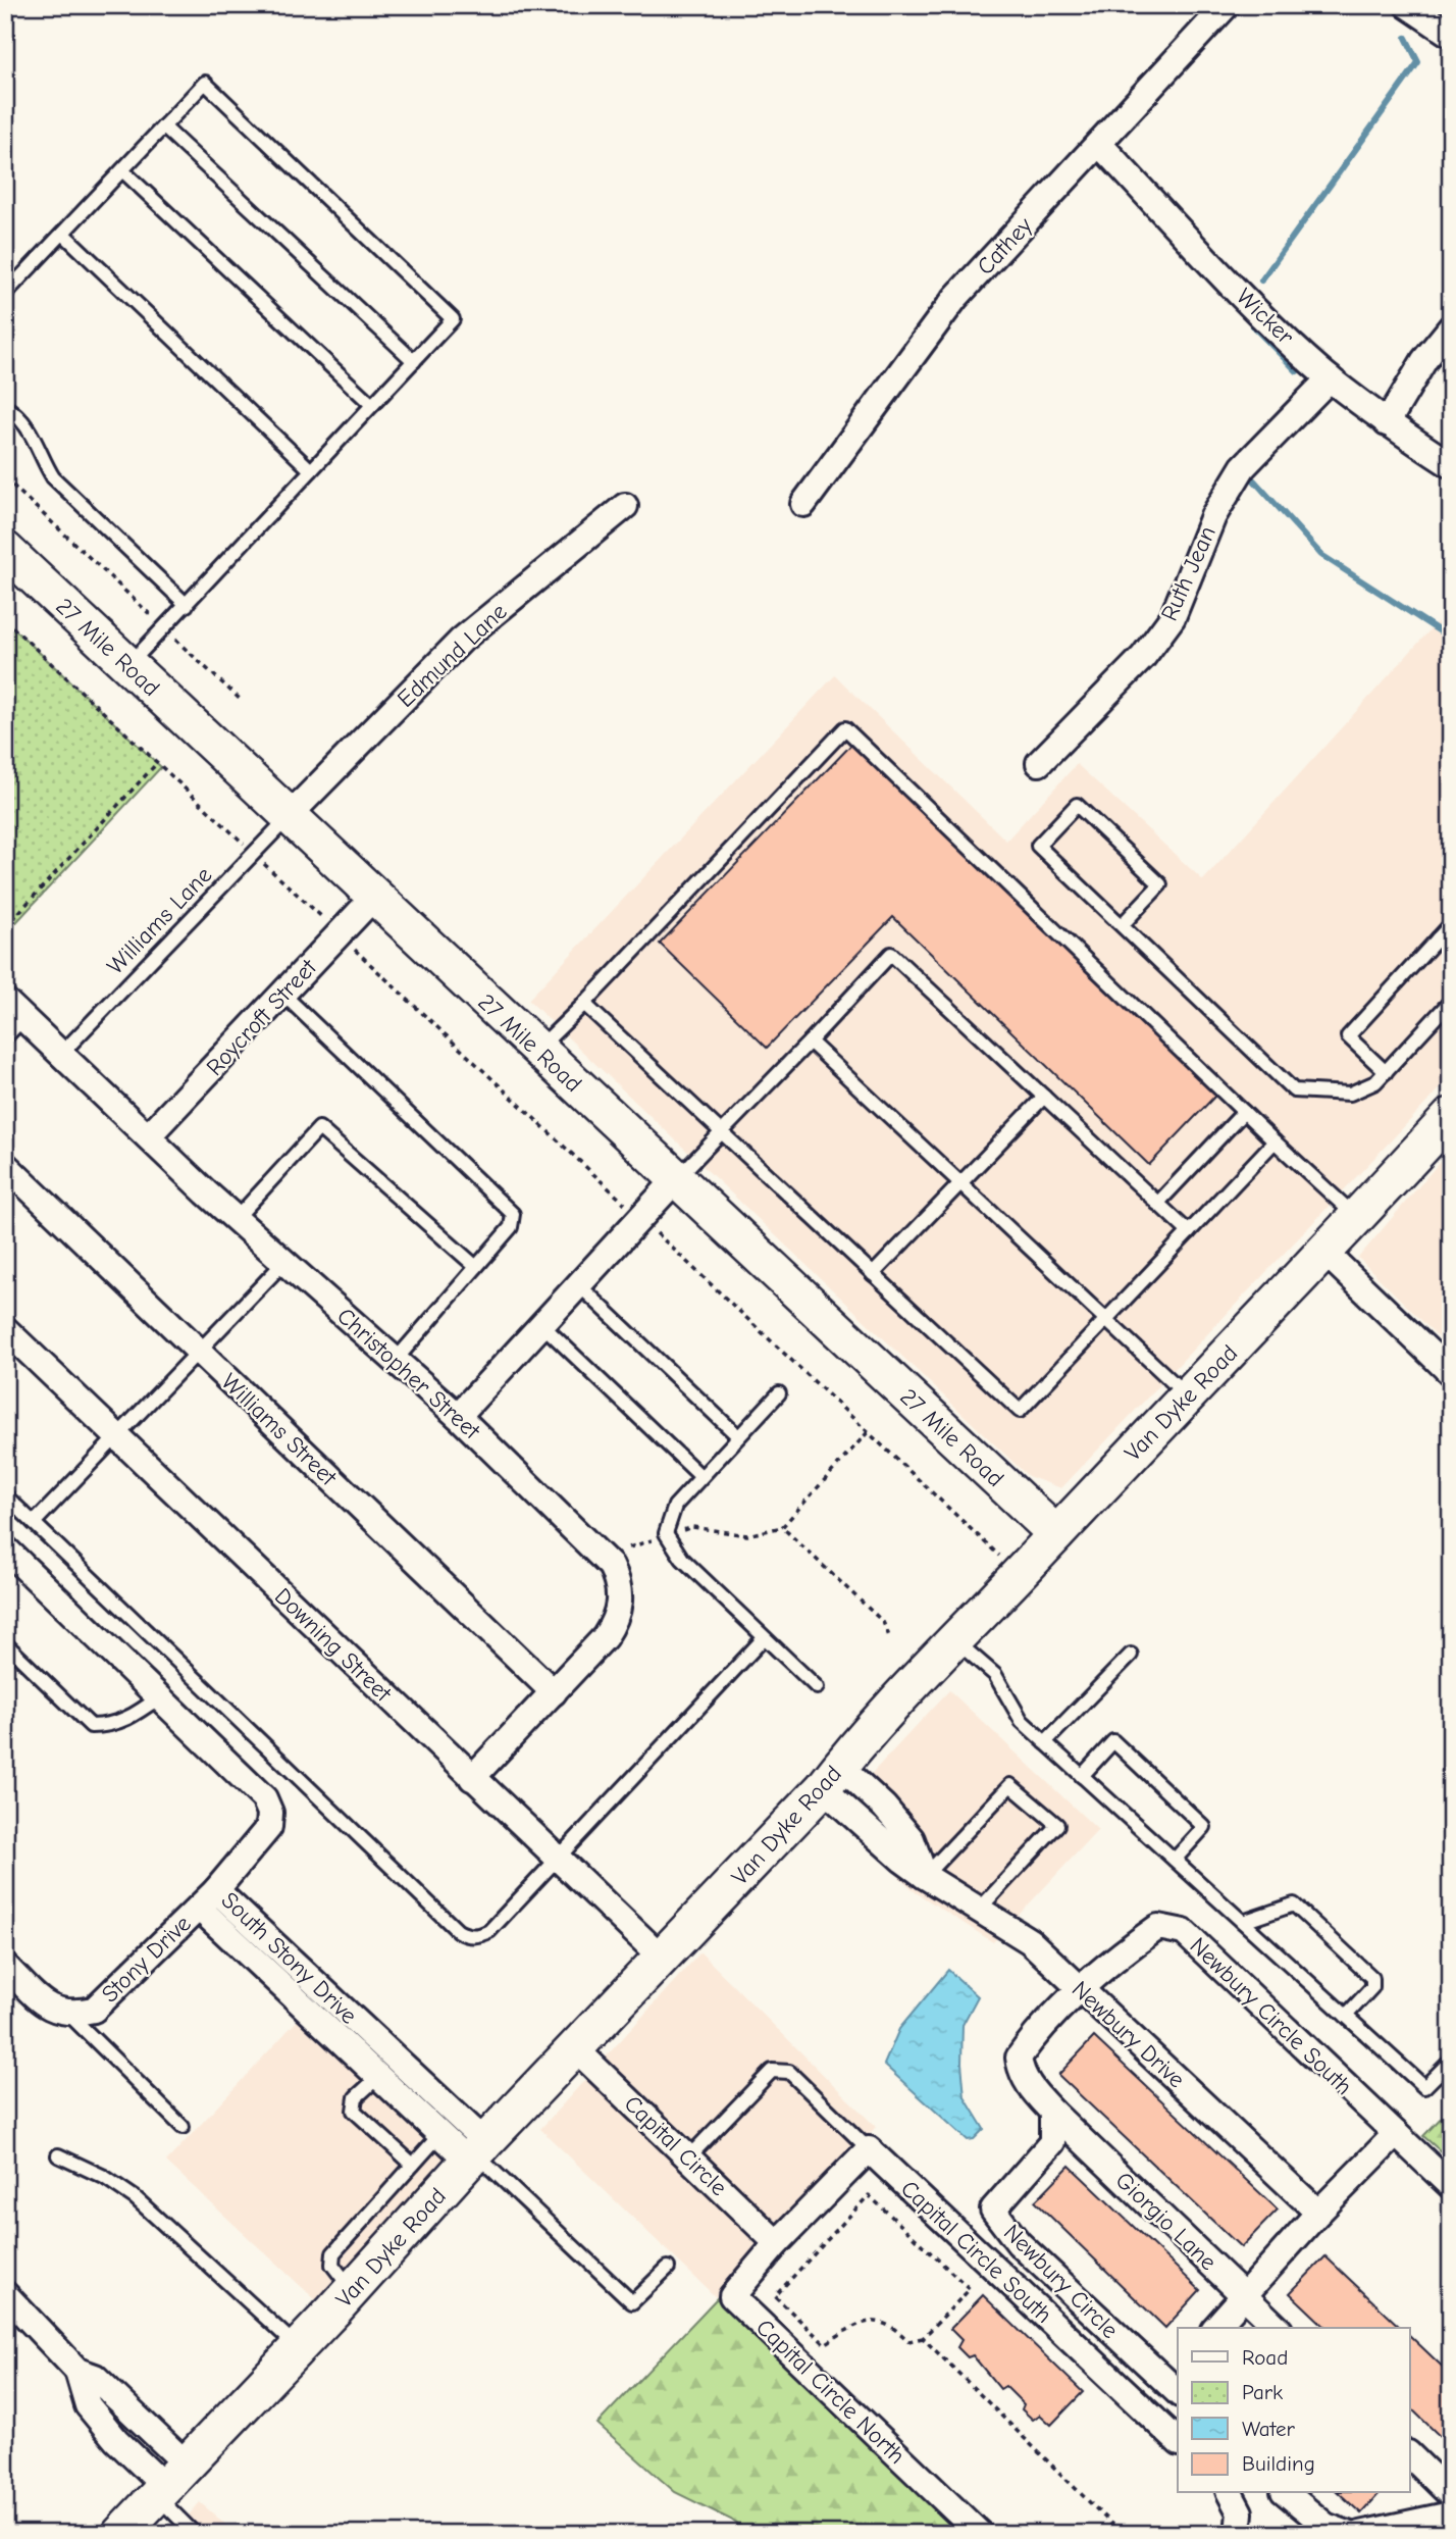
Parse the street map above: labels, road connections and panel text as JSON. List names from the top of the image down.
{
  "streets": {
    "street": [
      "Cathey",
      "Wicker",
      "Ruth Jean",
      "27 Mile Road",
      "Edmund Lane",
      "Roycroft Street",
      "Christopher Street",
      "Van Dyke Road",
      "Williams Street",
      "Downing Street",
      "South Stony Drive",
      "Stony Drive",
      "Newbury Circle South",
      "Newbury Drive",
      "Capital Circle",
      "Giorgio Lane",
      "Capital Circle South",
      "Newbury Circle",
      "Capital Circle North"
    ],
    "lane": ["Williams Lane"]
  },
  "crossings": [
    ["Cathey", "Wicker"],
    ["Wicker", "Ruth Jean"],
    ["27 Mile Road", "Edmund Lane"],
    ["27 Mile Road", "Williams Lane"],
    ["27 Mile Road", "Roycroft Street"],
    ["27 Mile Road", "Van Dyke Road"],
    ["Edmund Lane", "Williams Lane"],
    ["Williams Lane", "Christopher Street"],
    ["Roycroft Street", "Christopher Street"],
    ["Christopher Street", "Williams Street"],
    ["Christopher Street", "Downing Street"],
    ["Van Dyke Road", "Downing Street"],
    ["Van Dyke Road", "South Stony Drive"],
    ["Van Dyke Road", "Capital Circle"],
    ["South Stony Drive", "Stony Drive"],
    ["Newbury Circle South", "Newbury Drive"],
    ["Capital Circle", "Capital Circle North"],
    ["Giorgio Lane", "Newbury Circle"]
  ],
  "legend": [
    "Road",
    "Park",
    "Water",
    "Building"
  ]
}
